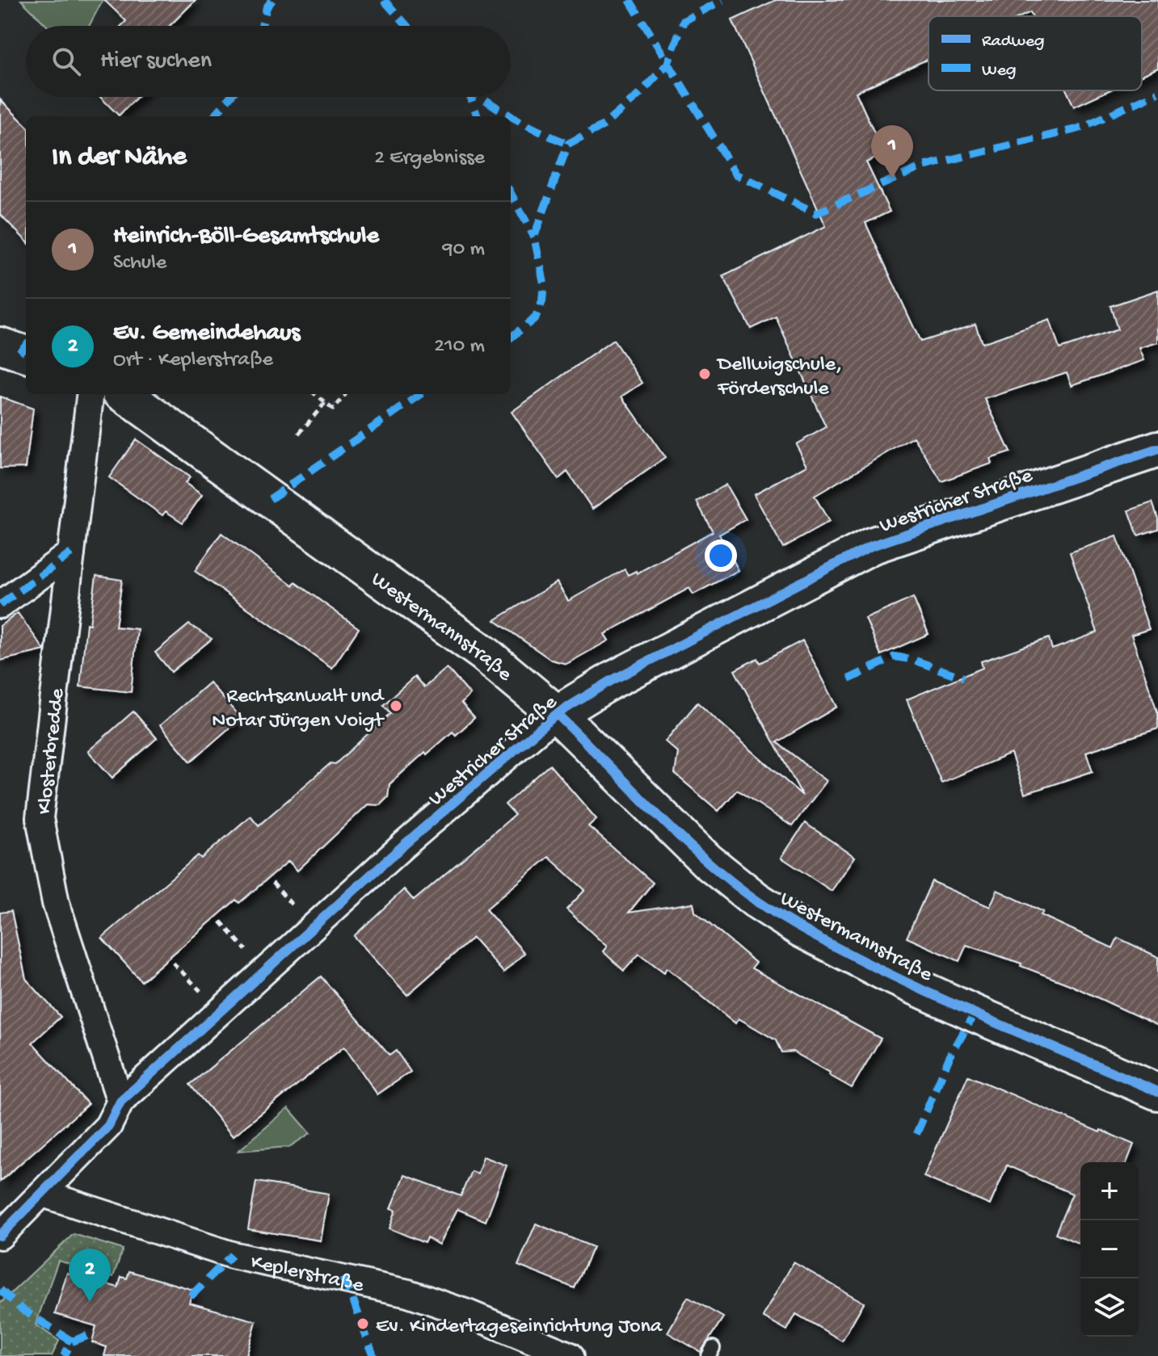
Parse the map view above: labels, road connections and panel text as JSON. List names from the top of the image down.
{
  "streets": {
    "street": [
      "Westricher Straße",
      "Westermannstraße",
      "Klosterbredde",
      "Keplerstraße"
    ]
  },
  "crossings": [
    ["Westricher Straße", "Westermannstraße"],
    ["Westricher Straße", "Klosterbredde"],
    ["Westricher Straße", "Keplerstraße"]
  ],
  "places": ["Dellwigschule, Förderschule", "Rechtsanwalt und Notar Jürgen Voigt", "Ev. Kindertageseinrichtung Jona"],
  "legend": ["Radweg", "Weg"],
  "page": {
    "search": "Hier suchen",
    "heading": ["In der Nähe", "2 Ergebnisse"],
    "pins": ["1", "2"],
    "list": [
      {
        "mark": "1",
        "name": "Heinrich-Böll-Gesamtschule",
        "note": "Schule",
        "value": "90 m"
      },
      {
        "mark": "2",
        "name": "Ev. Gemeindehaus",
        "note": "Ort · Keplerstraße",
        "value": "210 m"
      }
    ],
    "map_buttons": ["+", "−"]
  }
}
